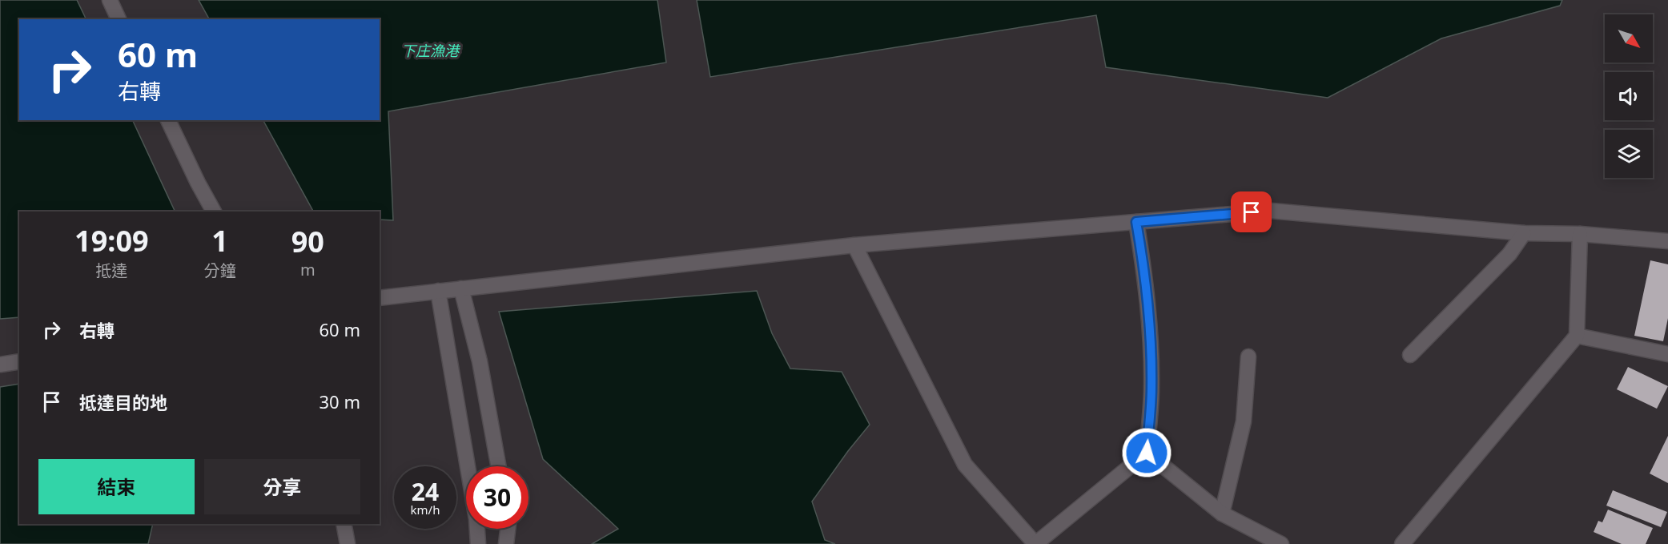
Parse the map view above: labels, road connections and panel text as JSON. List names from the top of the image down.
{
  "water": ["下庄漁港"],
  "north": "bottom right",
  "page": {
    "turn": ["60 m", "右轉"],
    "eta": [
      "19:09",
      "抵達",
      "1",
      "分鐘",
      "90",
      "m"
    ],
    "list": [
      {
        "name": "右轉",
        "value": "60 m"
      },
      {
        "name": "抵達目的地",
        "value": "30 m"
      }
    ],
    "buttons": ["結束", "分享"],
    "speed": "24 km/h",
    "limit": "30"
  }
}
